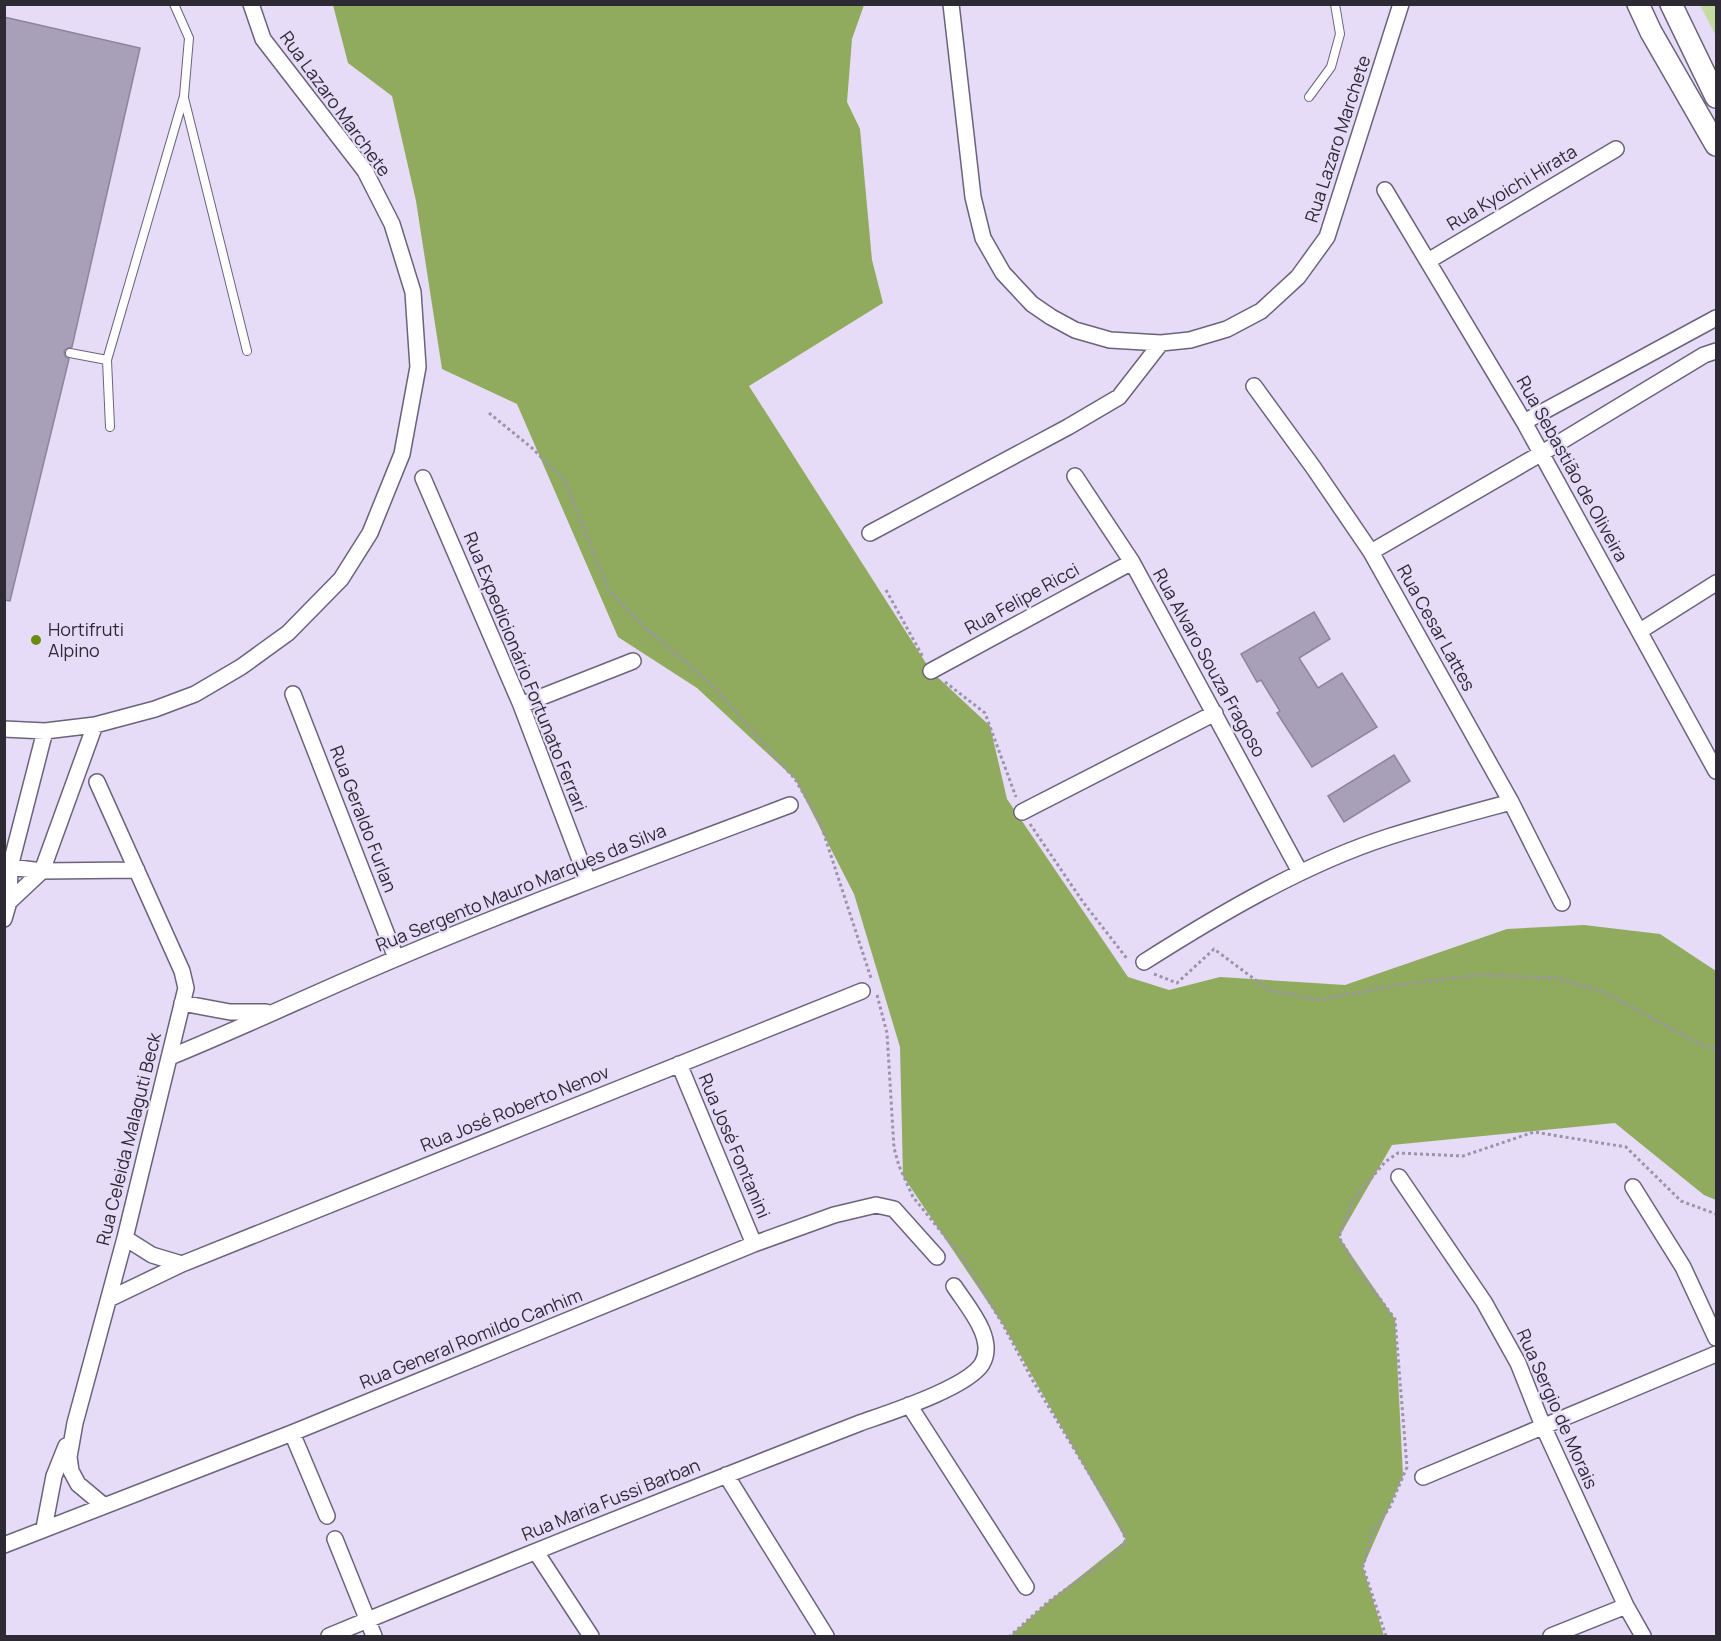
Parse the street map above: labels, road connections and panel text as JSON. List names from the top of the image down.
{
  "streets": {
    "street": [
      "Rua Lazaro Marchete",
      "Rua Kyoichi Hirata",
      "Rua Sebastião de Oliveira",
      "Rua Felipe Ricci",
      "Rua Cesar Lattes",
      "Rua Alvaro Souza Fragoso",
      "Rua Expedicionário Fortunato Ferrari",
      "Rua Geraldo Furlan",
      "Rua Sergento Mauro Marques da Silva",
      "Rua José Roberto Nenov",
      "Rua Celeida Malaguti Beck",
      "Rua José Fontanini",
      "Rua General Romildo Canhim",
      "Rua Sergio de Morais",
      "Rua Maria Fussi Barban"
    ]
  },
  "crossings": [
    ["Rua Kyoichi Hirata", "Rua Sebastião de Oliveira"],
    ["Rua Felipe Ricci", "Rua Alvaro Souza Fragoso"],
    ["Rua Expedicionário Fortunato Ferrari", "Rua Sergento Mauro Marques da Silva"],
    ["Rua Geraldo Furlan", "Rua Sergento Mauro Marques da Silva"],
    ["Rua Sergento Mauro Marques da Silva", "Rua Celeida Malaguti Beck"],
    ["Rua José Roberto Nenov", "Rua Celeida Malaguti Beck"],
    ["Rua José Roberto Nenov", "Rua José Fontanini"],
    ["Rua Celeida Malaguti Beck", "Rua General Romildo Canhim"],
    ["Rua José Fontanini", "Rua General Romildo Canhim"]
  ],
  "places": ["Hortifruti Alpino"]
}
